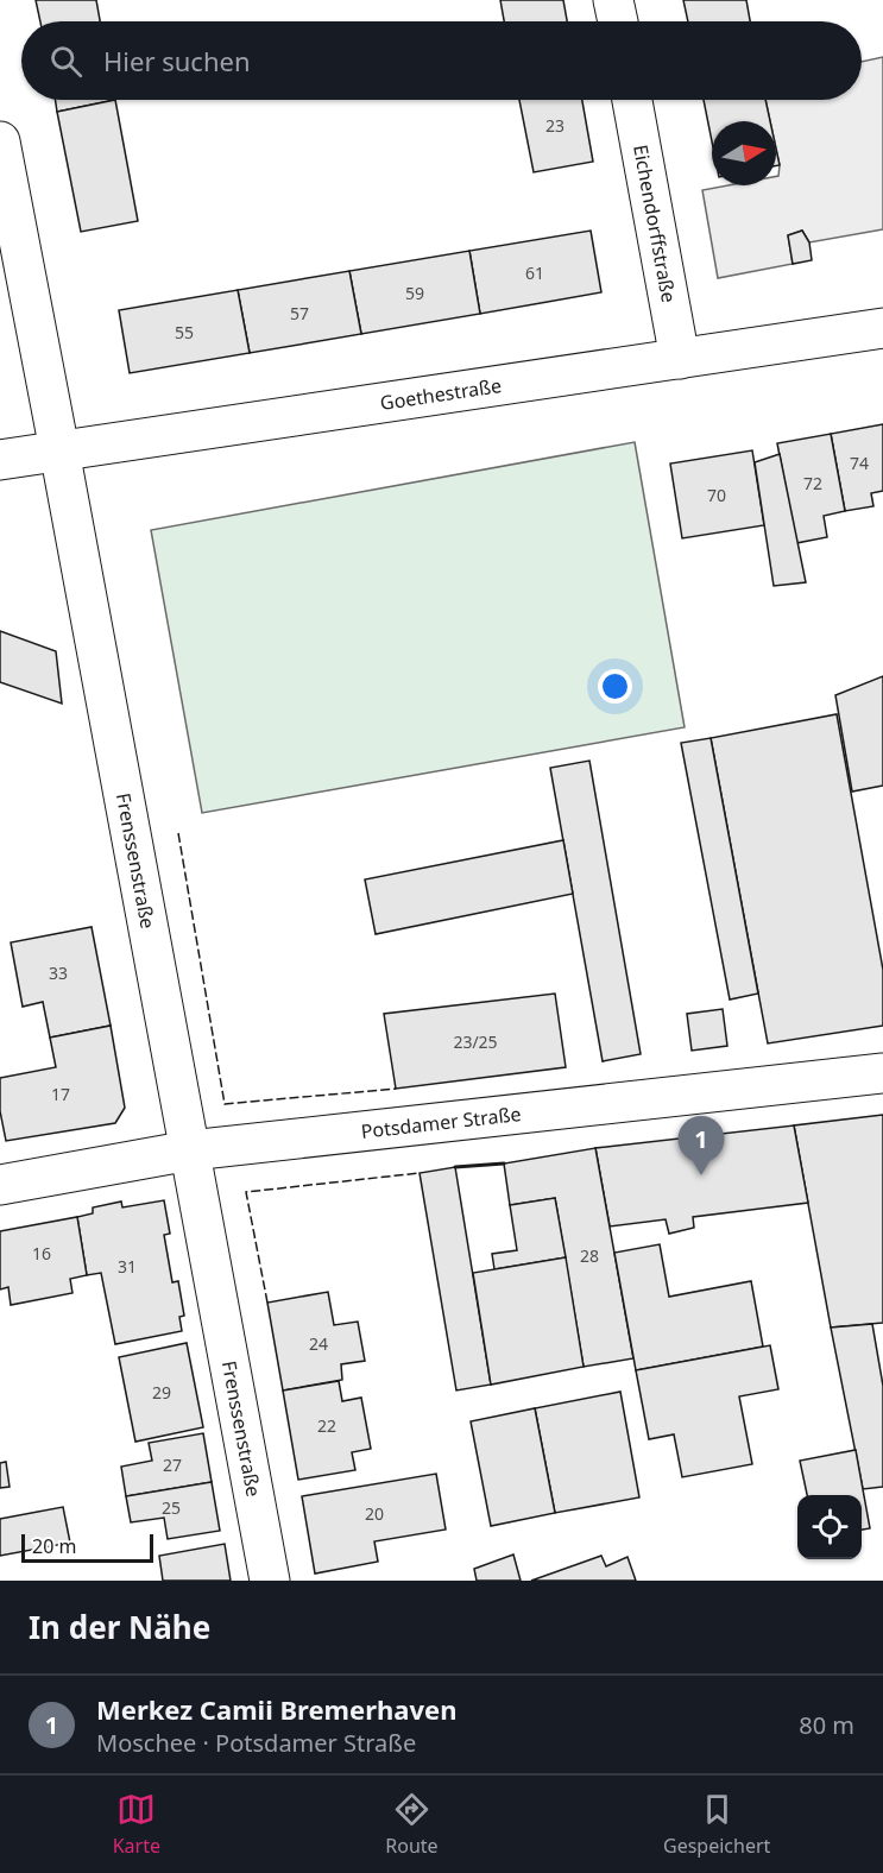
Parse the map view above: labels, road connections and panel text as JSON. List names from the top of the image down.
{
  "streets": {
    "street": [
      "Eichendorffstraße",
      "Goethestraße",
      "Frenssenstraße",
      "Potsdamer Straße"
    ]
  },
  "crossings": [
    ["Eichendorffstraße", "Goethestraße"],
    ["Goethestraße", "Frenssenstraße"],
    ["Frenssenstraße", "Potsdamer Straße"]
  ],
  "house_numbers": [
    "23",
    "61",
    "59",
    "57",
    "55",
    "74",
    "72",
    "70",
    "33",
    "23/25",
    "17",
    "16",
    "28",
    "31",
    "24",
    "29",
    "22",
    "27",
    "25",
    "20"
  ],
  "scale_bar": "20 m",
  "north": "right",
  "page": {
    "search": "Hier suchen",
    "pins": "1",
    "scale": "20 m",
    "heading": "In der Nähe",
    "list": [
      {
        "mark": "1",
        "name": "Merkez Camii Bremerhaven",
        "note": "Moschee · Potsdamer Straße",
        "value": "80 m"
      }
    ],
    "nav": ["Karte", "Route", "Gespeichert"]
  }
}
